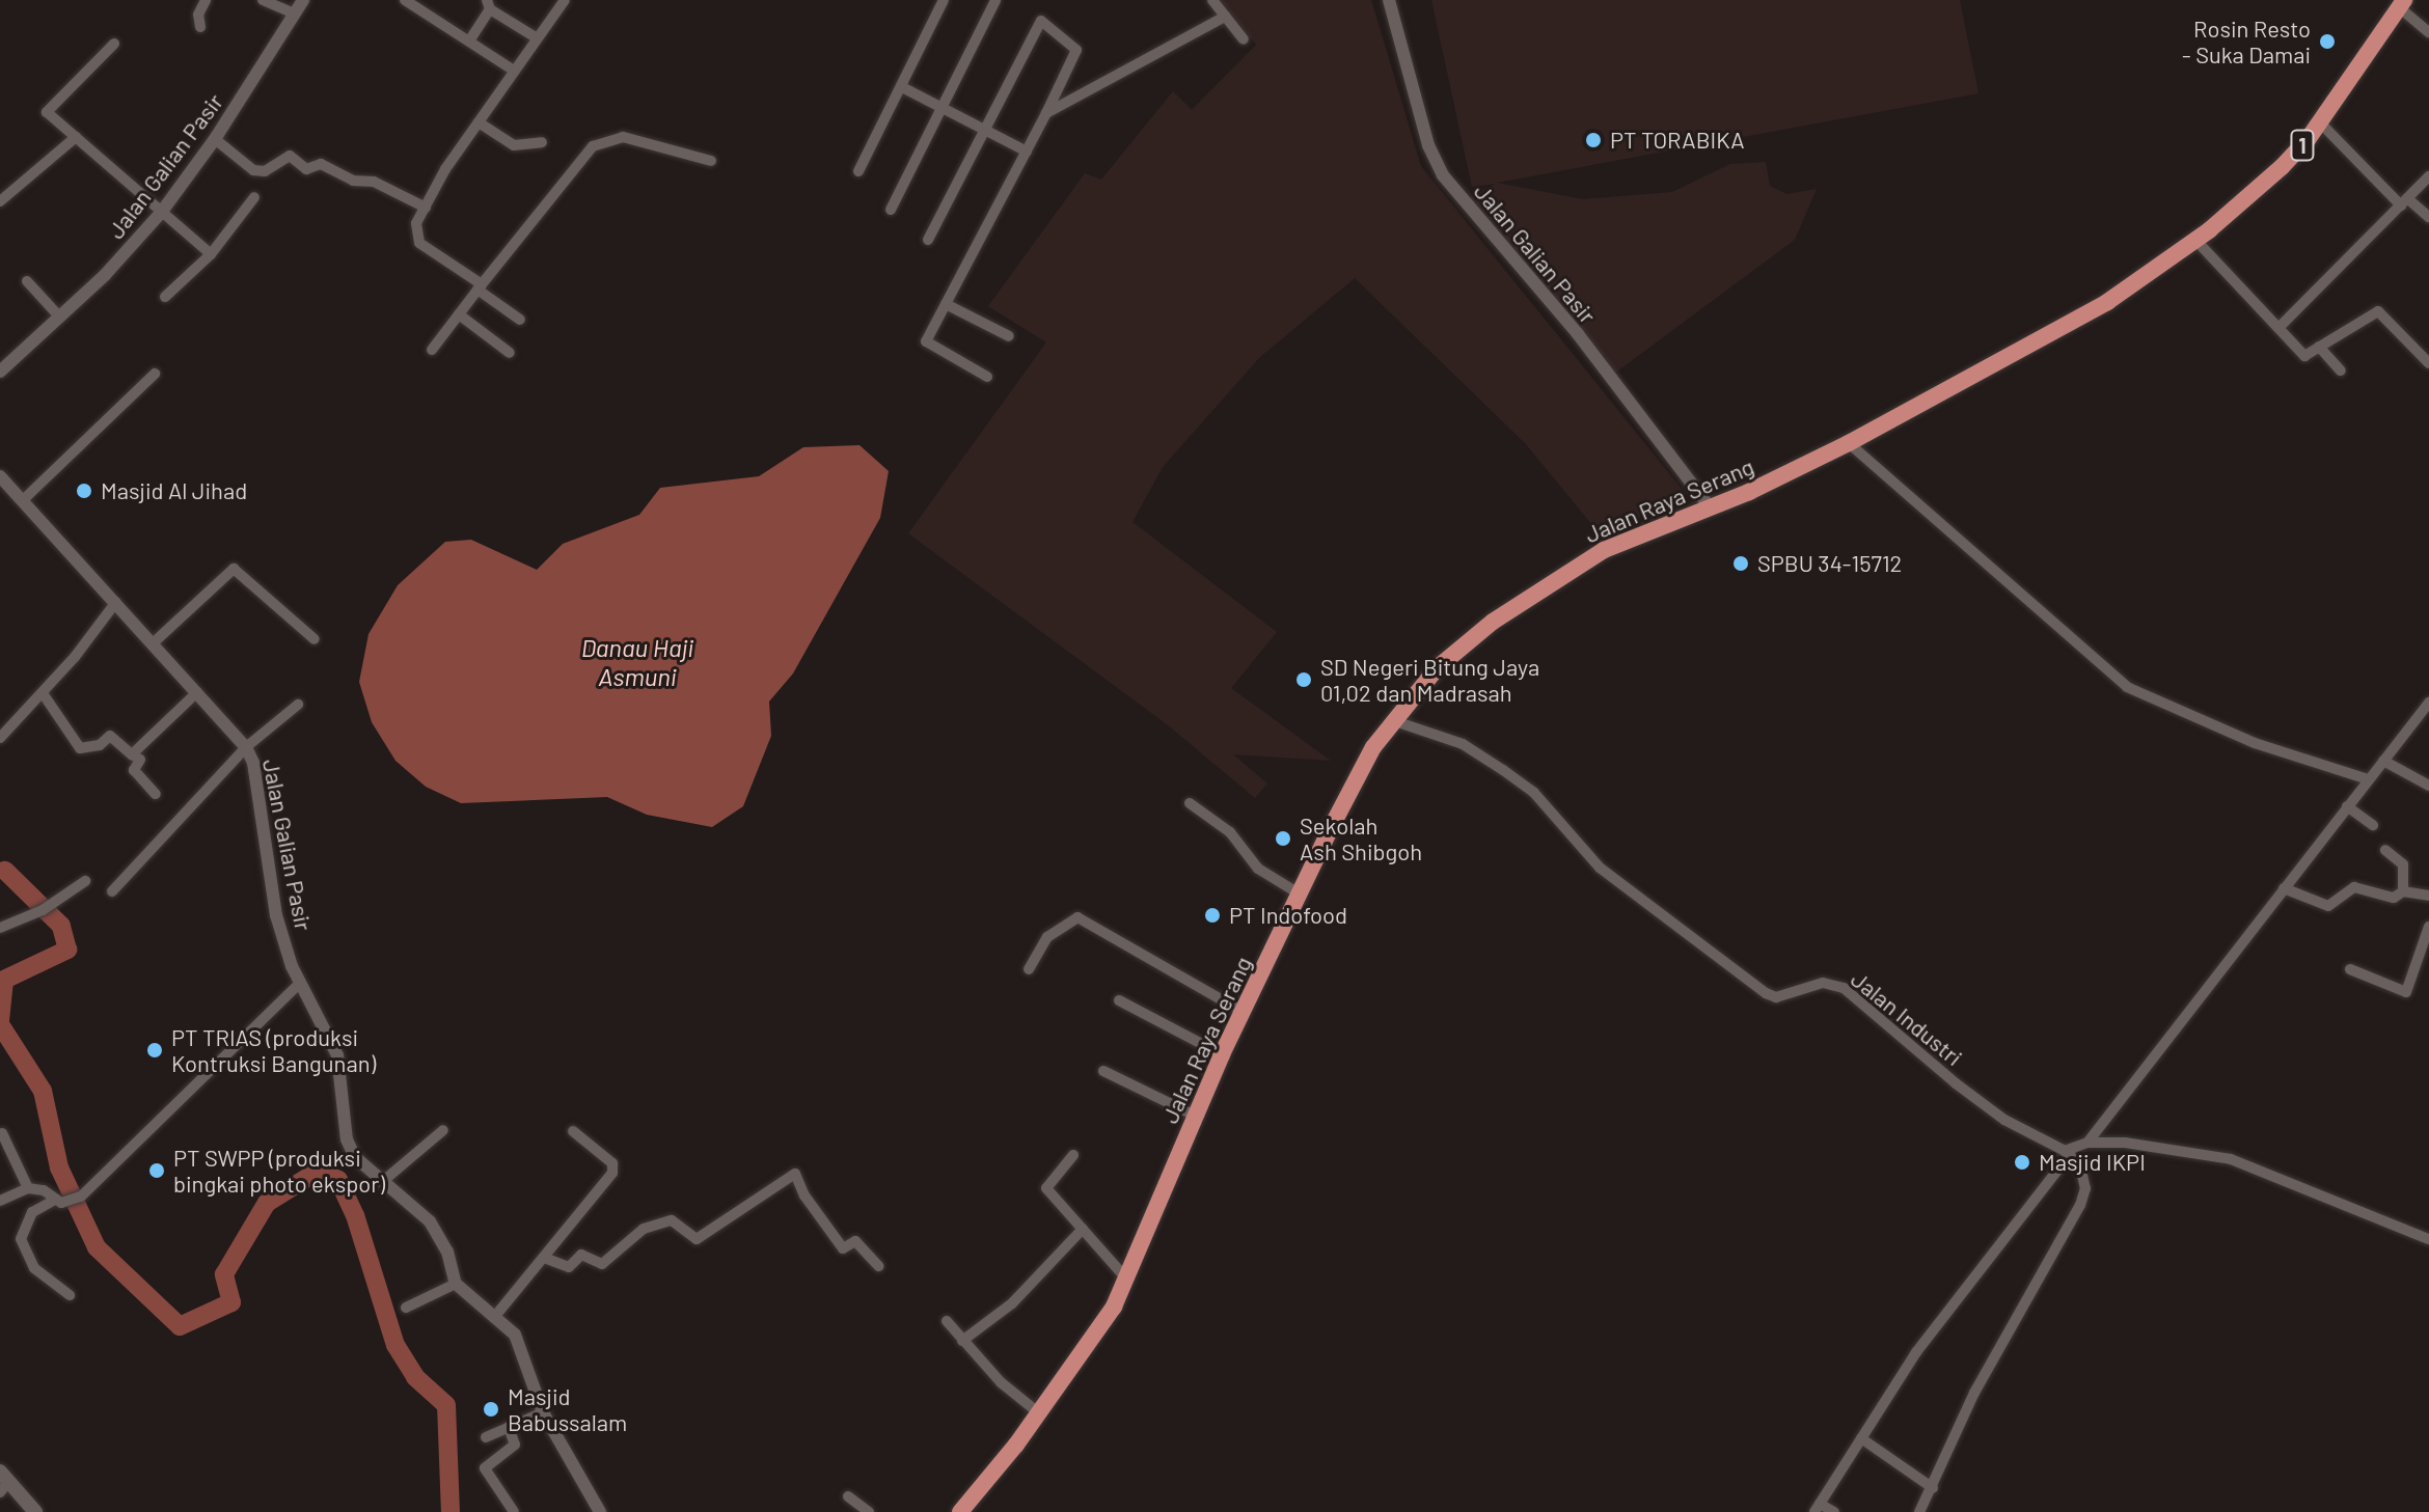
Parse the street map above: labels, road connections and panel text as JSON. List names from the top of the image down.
{
  "streets": {
    "highway": ["1", "Jalan Raya Serang"],
    "street": ["Jalan Galian Pasir", "Jalan Industri"]
  },
  "crossings": [
    ["Jalan Galian Pasir", "Jalan Raya Serang"],
    ["Jalan Raya Serang", "Jalan Industri"]
  ],
  "water": ["Danau Haji Asmuni"],
  "places": [
    "Rosin Resto - Suka Damai",
    "PT TORABIKA",
    "Masjid Al Jihad",
    "SPBU 34-15712",
    "SD Negeri Bitung Jaya 01,02 dan Madrasah",
    "Sekolah Ash Shibgoh",
    "PT Indofood",
    "PT TRIAS (produksi Kontruksi Bangunan)",
    "Masjid IKPI",
    "PT SWPP (produksi bingkai photo ekspor)",
    "Masjid Babussalam"
  ]
}
